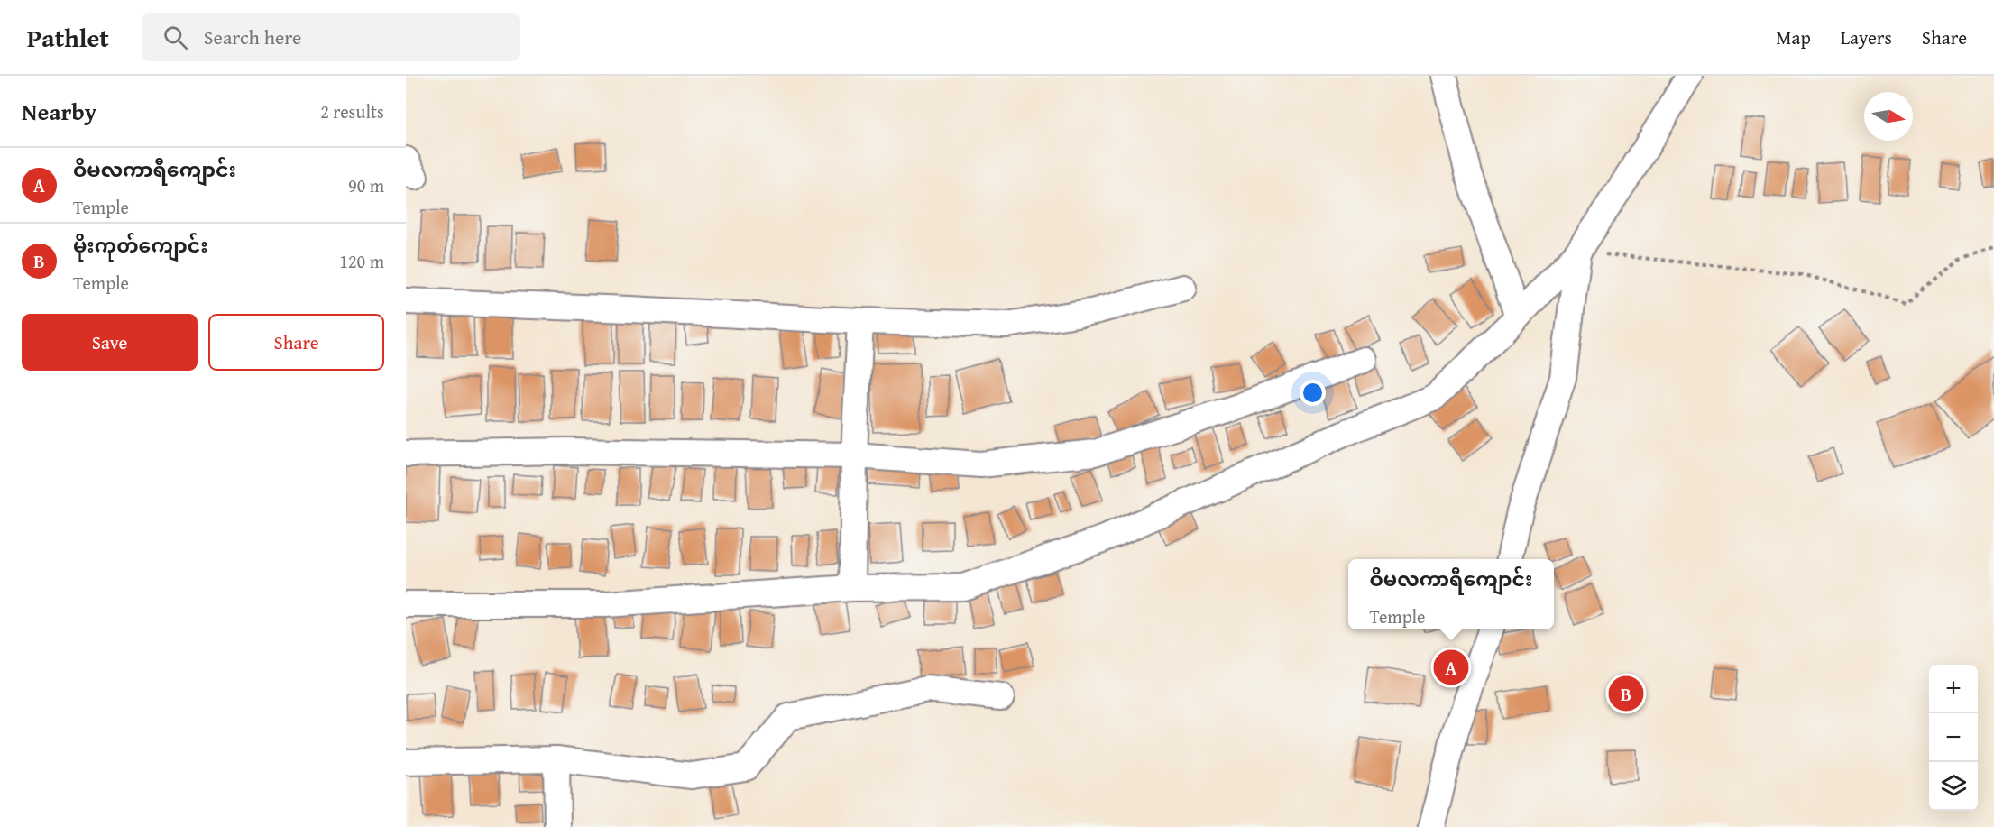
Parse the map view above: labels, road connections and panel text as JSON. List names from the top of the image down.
{
  "north": "right",
  "page": {
    "header": "Pathlet",
    "search": "Search here",
    "nav": ["Map", "Layers", "Share"],
    "heading": ["Nearby", "2 results"],
    "list": [
      {
        "mark": "A",
        "name": "ဝိမလကာရီကျောင်း",
        "note": "Temple",
        "value": "90 m"
      },
      {
        "mark": "B",
        "name": "မိုးကုတ်ကျောင်း",
        "note": "Temple",
        "value": "120 m"
      }
    ],
    "buttons": ["Save", "Share"],
    "popup": ["ဝိမလကာရီကျောင်း", "Temple"],
    "pins": ["A", "B"],
    "map_buttons": ["+", "−"]
  }
}
